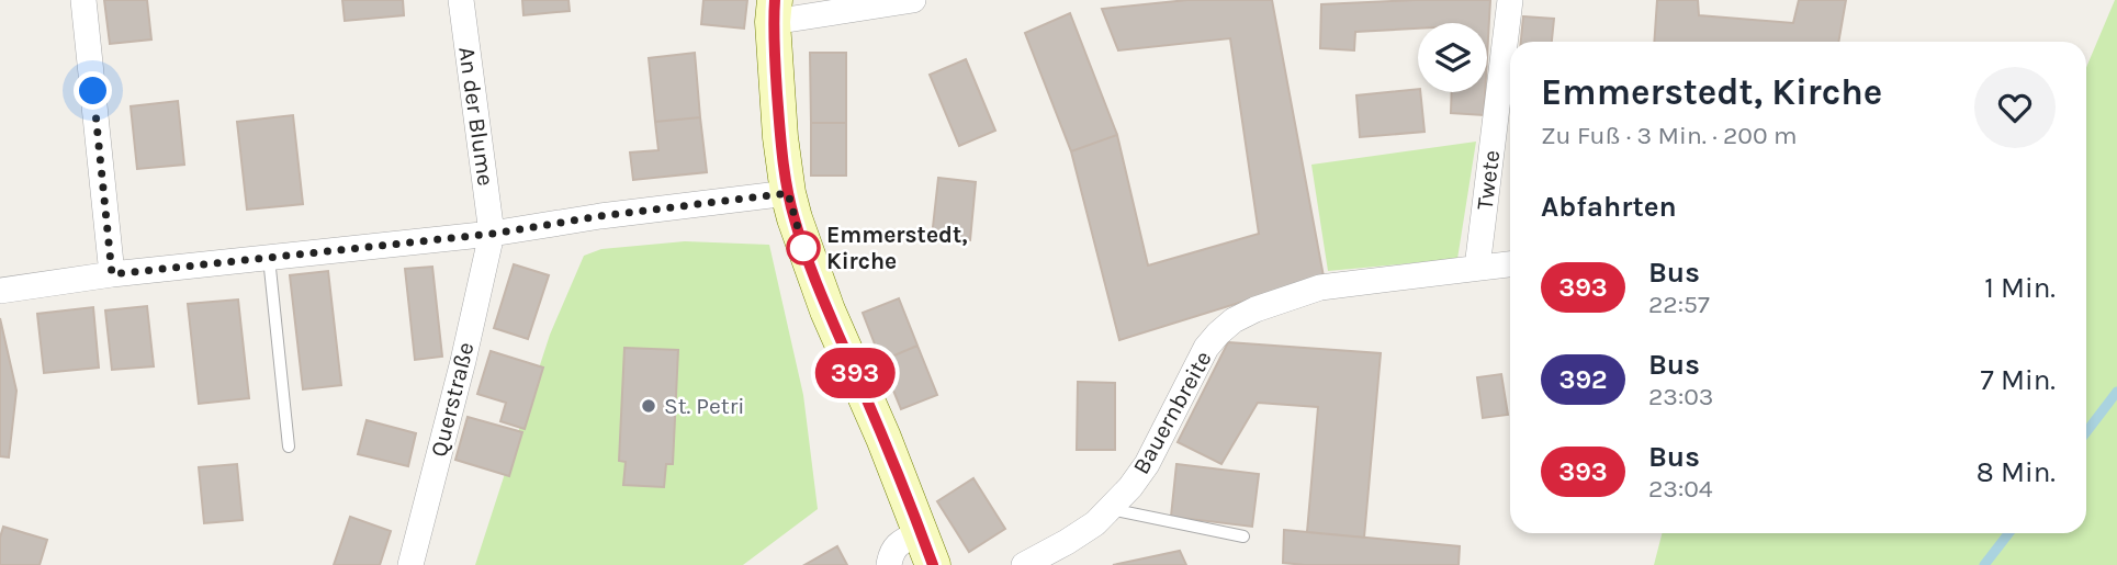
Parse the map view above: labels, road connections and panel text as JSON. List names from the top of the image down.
{
  "streets": {
    "street": [
      "An der Blume",
      "Twete",
      "Querstraße",
      "Bauernbreite"
    ]
  },
  "crossings": [
    ["An der Blume", "Querstraße"],
    ["Twete", "Bauernbreite"]
  ],
  "places": ["Emmerstedt, Kirche", "St. Petri"],
  "lines": ["bus line 393"],
  "page": {
    "on_map": "393",
    "heading": [
      ["Emmerstedt, Kirche", "Zu Fuß · 3 Min. · 200 m"],
      "Abfahrten"
    ],
    "list": [
      {
        "mark": "393",
        "name": "Bus",
        "note": "22:57",
        "value": "1 Min."
      },
      {
        "mark": "392",
        "name": "Bus",
        "note": "23:03",
        "value": "7 Min."
      },
      {
        "mark": "393",
        "name": "Bus",
        "note": "23:04",
        "value": "8 Min."
      }
    ]
  }
}
